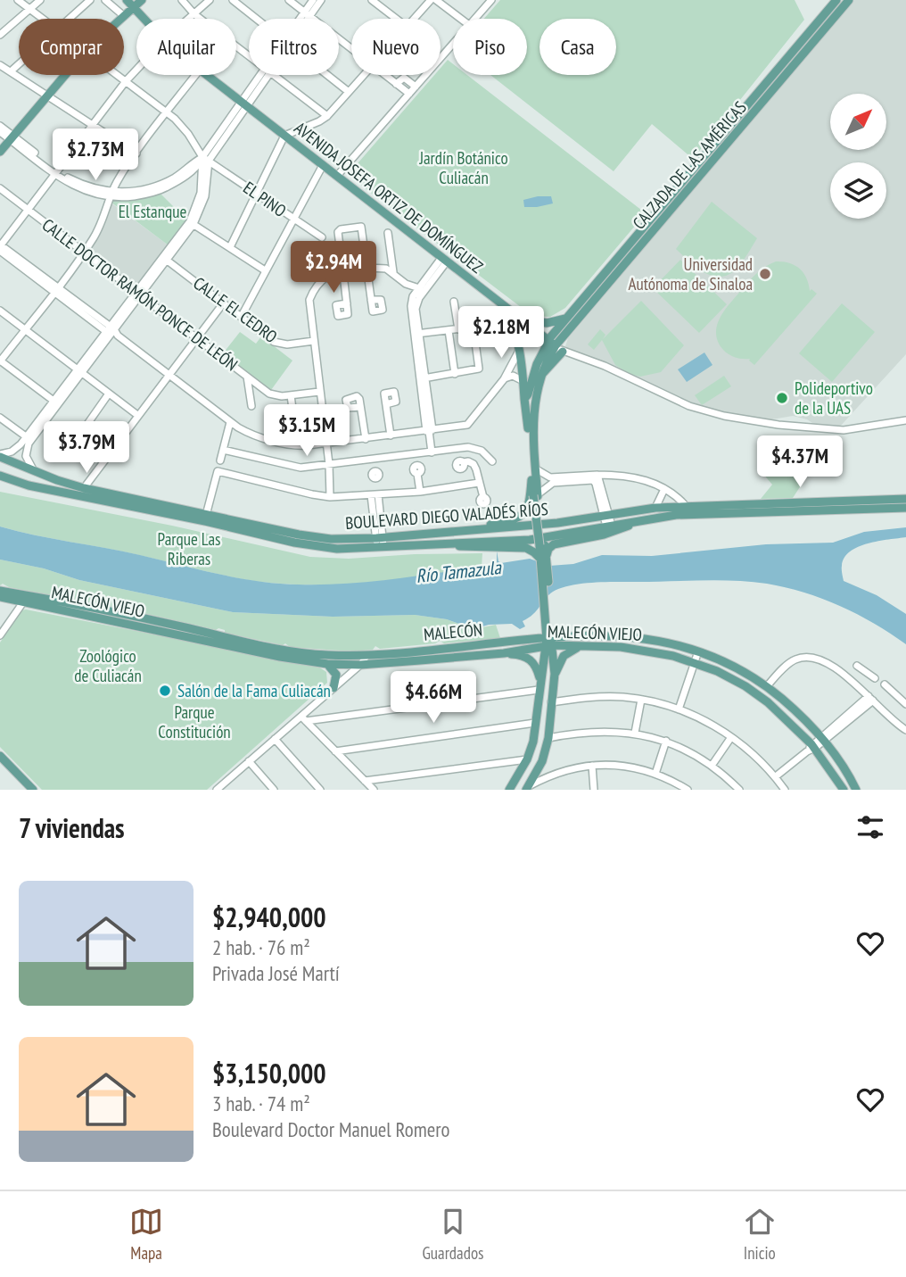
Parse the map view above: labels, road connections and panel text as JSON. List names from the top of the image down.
{
  "streets": {
    "main road": [
      "CALZADA DE LAS AMÉRICAS",
      "AVENIDA JOSEFA ORTIZ DE DOMÍNGUEZ",
      "BOULEVARD DIEGO VALADÉS RÍOS",
      "MALECÓN VIEJO",
      "MALECÓN"
    ],
    "street": ["EL PINO", "CALLE DOCTOR RAMÓN PONCE DE LEÓN", "CALLE EL CEDRO"]
  },
  "crossings": [
    ["CALZADA DE LAS AMÉRICAS", "AVENIDA JOSEFA ORTIZ DE DOMÍNGUEZ"],
    ["MALECÓN VIEJO", "MALECÓN"]
  ],
  "water": ["Río Tamazula"],
  "parks": [
    "Jardín Botánico Culiacán",
    "El Estanque",
    "Parque Las Riberas",
    "Zoológico de Culiacán",
    "Parque Constitución"
  ],
  "places": ["Universidad Autónoma de Sinaloa", "Polideportivo de la UAS", "Salón de la Fama Culiacán"],
  "north": "top right",
  "page": {
    "chip": [
      "Comprar",
      "Alquilar",
      "Filtros",
      "Nuevo",
      "Piso",
      "Casa"
    ],
    "price": [
      "$2.73M",
      "$2.94M",
      "$2.18M",
      "$3.15M",
      "$3.79M",
      "$4.37M",
      "$4.66M"
    ],
    "heading": "7 viviendas",
    "list": [
      {
        "name": "$2,940,000",
        "note": "2 hab. · 76 m² · Privada José Martí"
      },
      {
        "name": "$3,150,000",
        "note": "3 hab. · 74 m² · Boulevard Doctor Manuel Romero"
      }
    ],
    "tabs": ["Mapa", "Guardados", "Inicio"]
  }
}
